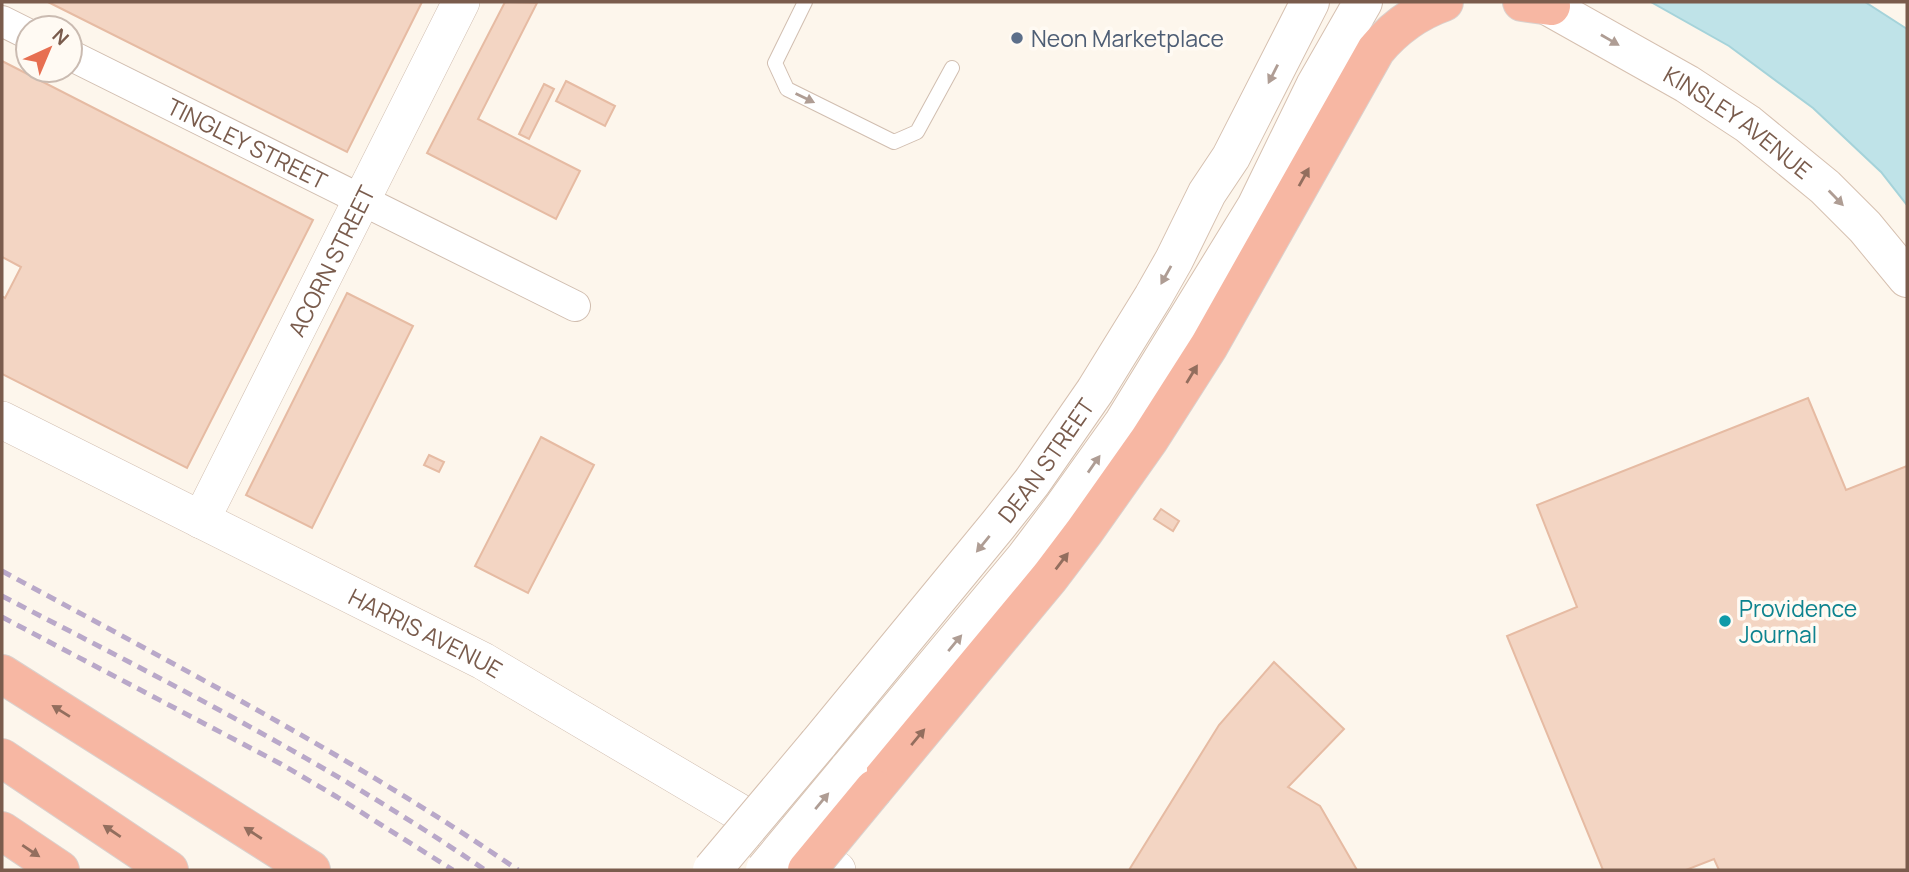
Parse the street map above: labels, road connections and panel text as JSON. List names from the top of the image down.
{
  "streets": {
    "main road": ["KINSLEY AVENUE", "DEAN STREET"],
    "street": ["TINGLEY STREET", "ACORN STREET", "HARRIS AVENUE"]
  },
  "crossings": [
    ["TINGLEY STREET", "ACORN STREET"],
    ["ACORN STREET", "HARRIS AVENUE"]
  ],
  "one_way": ["KINSLEY AVENUE"],
  "places": ["Neon Marketplace", "Providence Journal"],
  "north": "top right"
}
